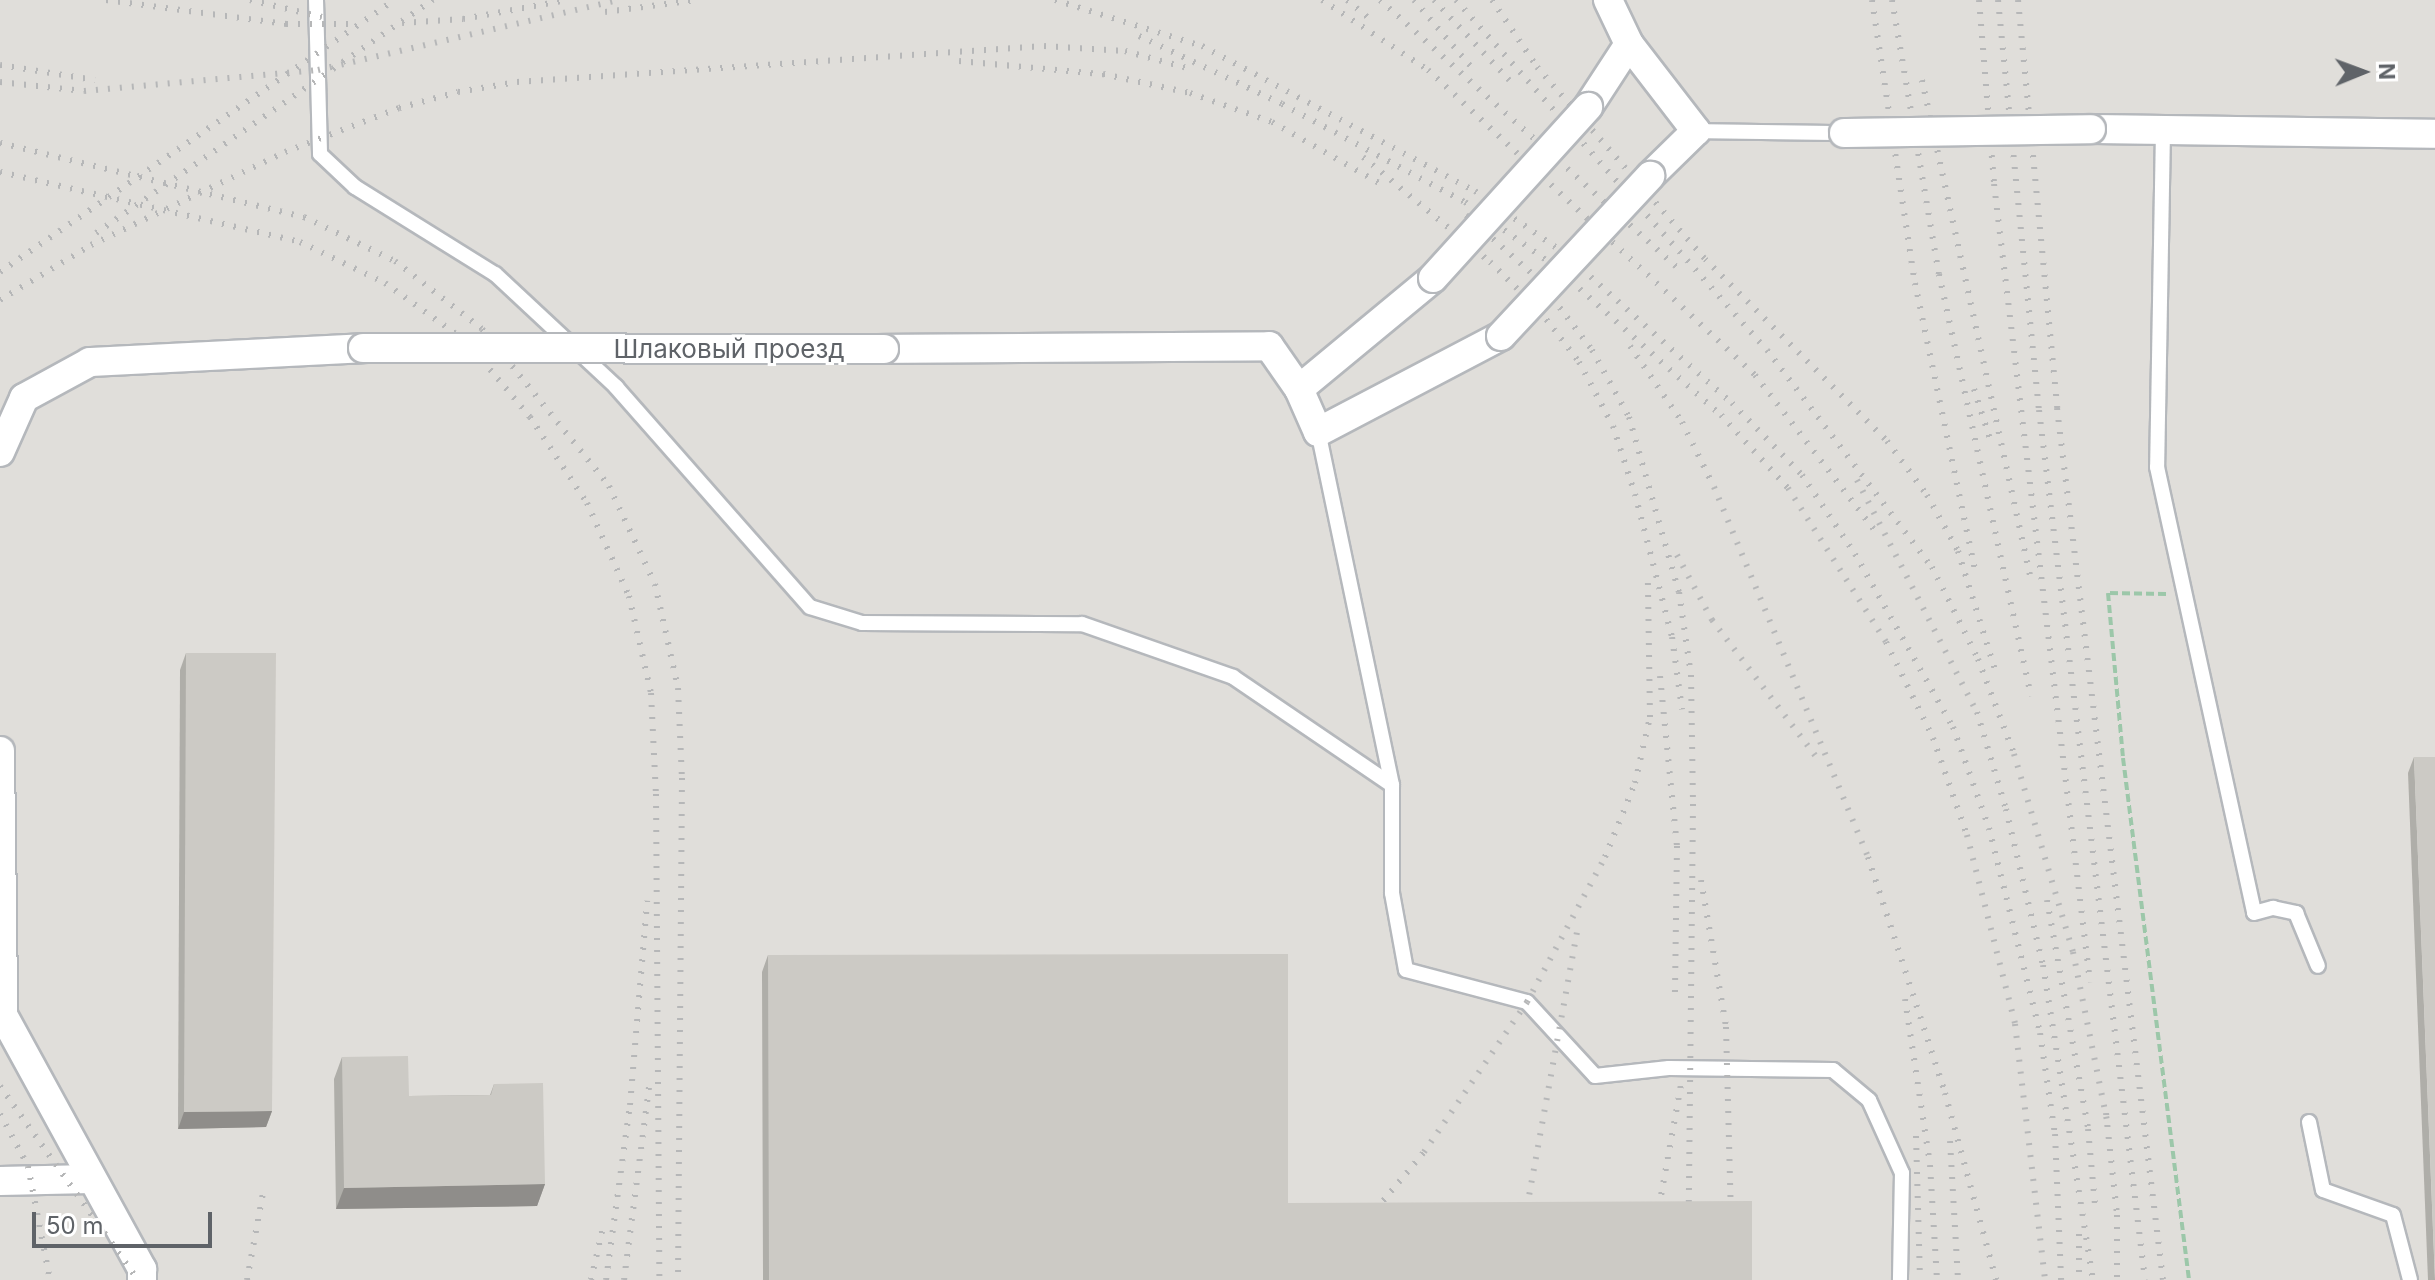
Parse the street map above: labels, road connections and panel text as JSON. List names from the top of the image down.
{
  "streets": {
    "street": ["Шлаковый проезд"]
  },
  "scale_bar": "50 m",
  "north": "right"
}
